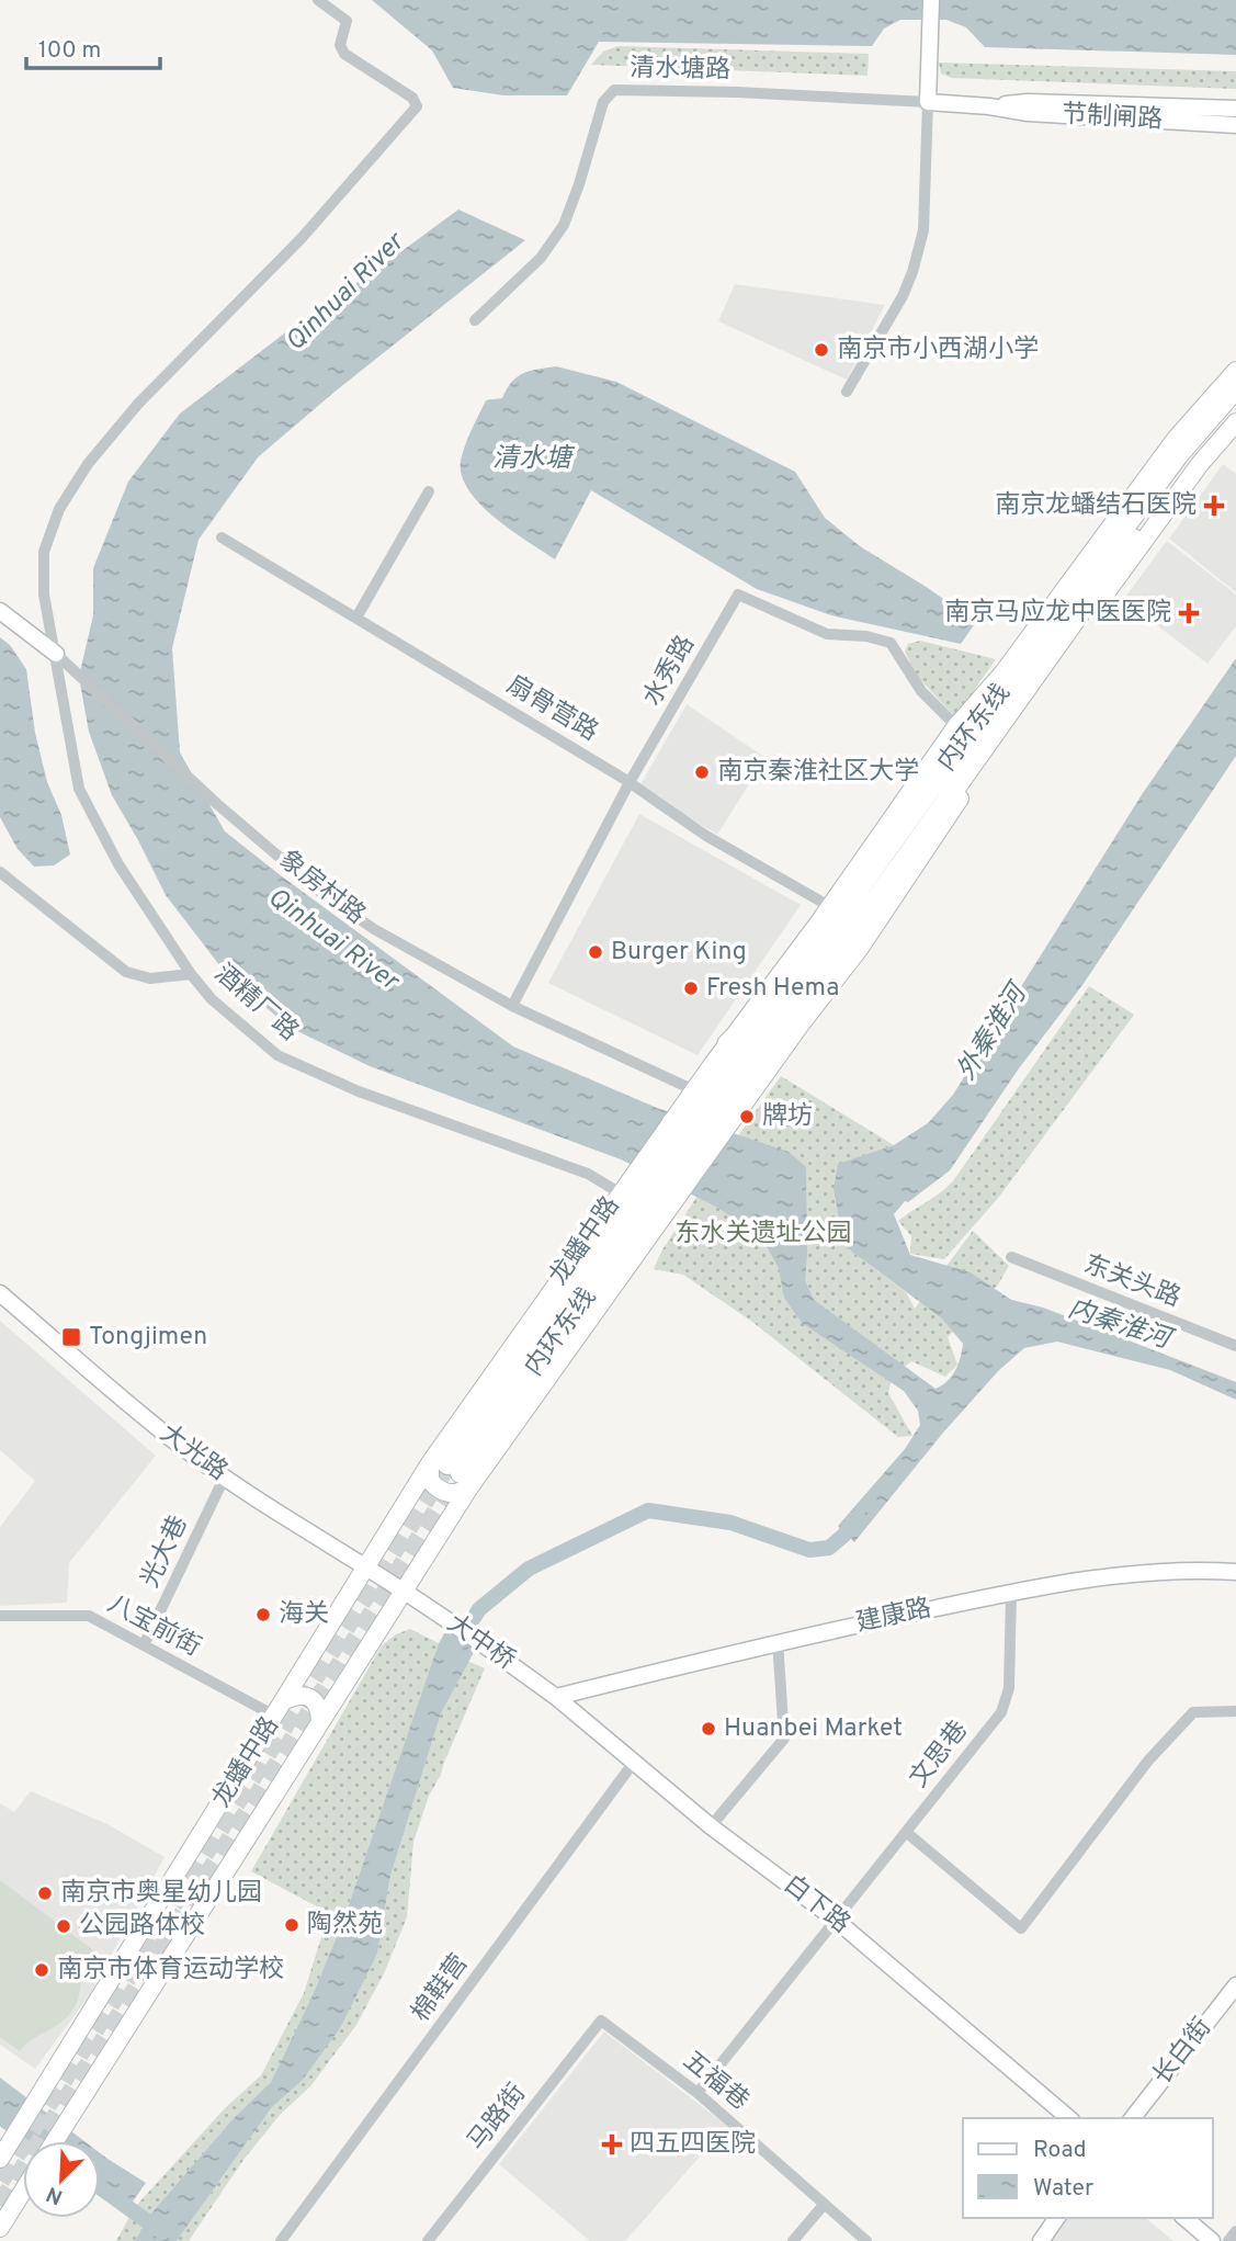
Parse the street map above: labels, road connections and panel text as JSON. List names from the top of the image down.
{
  "streets": {
    "highway": ["内环东线"],
    "main road": [
      "节制闸路",
      "象房村路",
      "龙蟠中路",
      "大光路",
      "建康路",
      "大中桥",
      "白下路",
      "长白街"
    ],
    "street": [
      "清水塘路",
      "水秀路",
      "扇骨营路",
      "酒精厂路",
      "东关头路",
      "光大巷",
      "八宝前街",
      "文思巷",
      "棉鞋营",
      "五福巷",
      "马路街"
    ]
  },
  "crossings": [
    ["清水塘路", "节制闸路"],
    ["水秀路", "扇骨营路"],
    ["水秀路", "象房村路"],
    ["内环东线", "龙蟠中路"],
    ["象房村路", "酒精厂路"],
    ["酒精厂路", "龙蟠中路"],
    ["龙蟠中路", "大光路"],
    ["龙蟠中路", "八宝前街"],
    ["龙蟠中路", "大中桥"],
    ["大光路", "光大巷"],
    ["大光路", "大中桥"],
    ["光大巷", "八宝前街"],
    ["建康路", "大中桥"],
    ["建康路", "文思巷"],
    ["建康路", "白下路"],
    ["大中桥", "白下路"],
    ["文思巷", "白下路"],
    ["文思巷", "五福巷"],
    ["白下路", "棉鞋营"],
    ["五福巷", "马路街"]
  ],
  "water": [
    "Qinhuai River",
    "清水塘",
    "外秦淮河",
    "内秦淮河"
  ],
  "parks": ["东水关遗址公园"],
  "places": {
    "other": [
      "南京市小西湖小学",
      "南京秦淮社区大学",
      "Burger King",
      "Fresh Hema",
      "牌坊",
      "海关",
      "Huanbei Market",
      "南京市奥星幼儿园",
      "陶然苑",
      "公园路体校",
      "南京市体育运动学校"
    ],
    "health": ["南京龙蟠结石医院", "南京马应龙中医医院", "四五四医院"],
    "transit": ["Tongjimen"]
  },
  "legend": ["Road", "Water"],
  "scale_bar": "100 m",
  "north": "bottom left"
}
